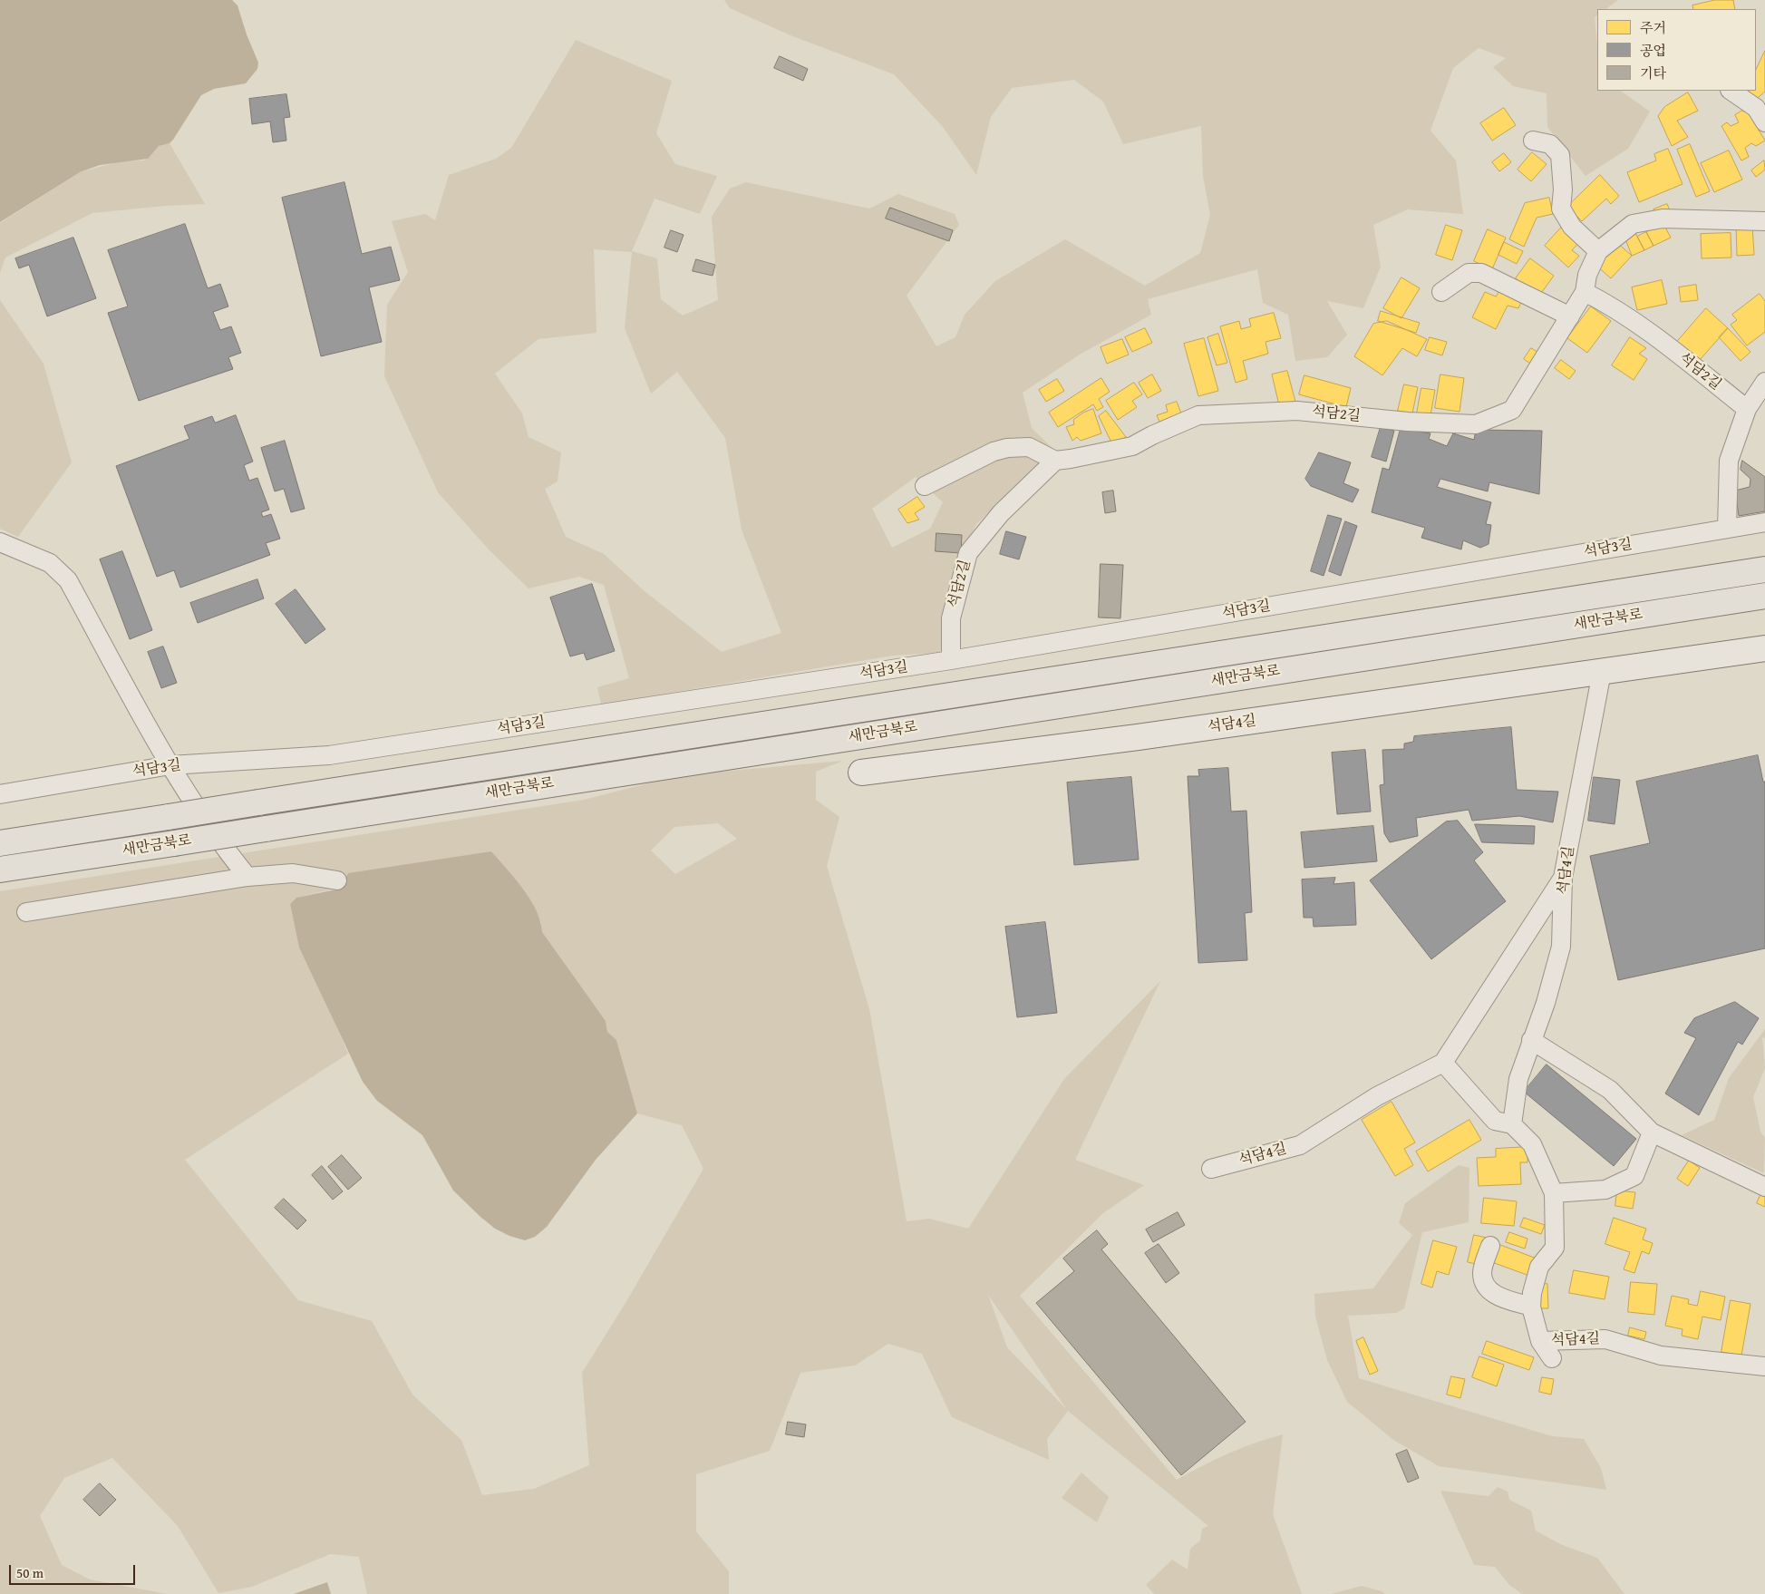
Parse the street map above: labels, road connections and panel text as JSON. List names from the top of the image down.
{
  "streets": {
    "highway": ["새만금북로"],
    "street": ["석담2길", "석담3길", "석담4길"]
  },
  "crossings": [
    ["석담2길", "석담3길"]
  ],
  "legend": ["주거", "공업", "기타"],
  "scale_bar": "50 m"
}
